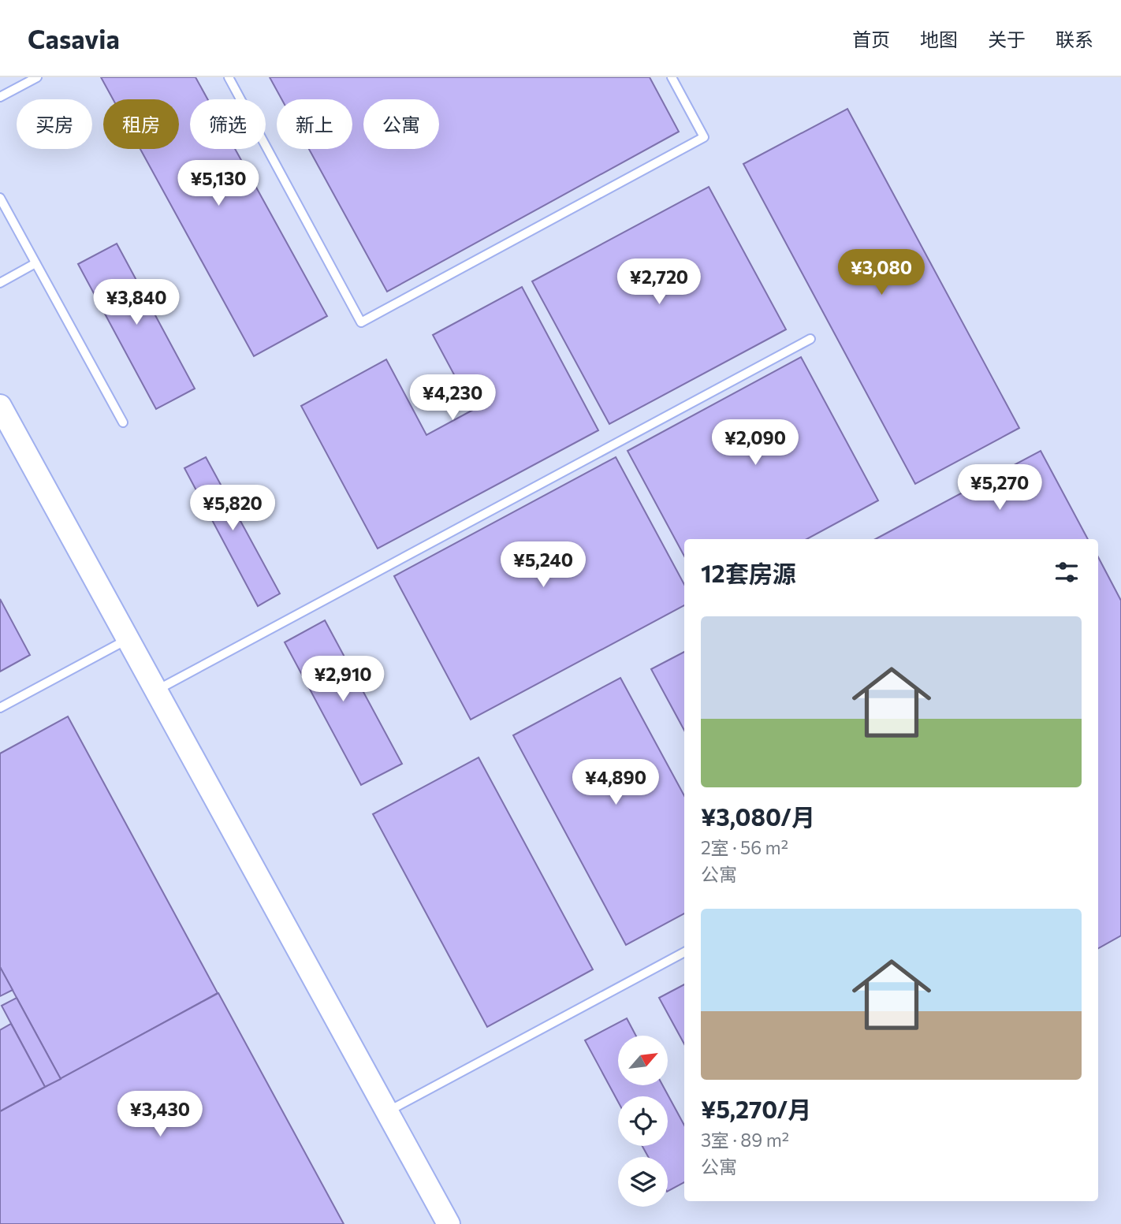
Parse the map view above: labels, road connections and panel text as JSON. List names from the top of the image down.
{
  "north": "top right",
  "page": {
    "header": "Casavia",
    "nav": [
      "首页",
      "地图",
      "关于",
      "联系"
    ],
    "chip": [
      "买房",
      "租房",
      "筛选",
      "新上",
      "公寓"
    ],
    "price": [
      "¥5,130",
      "¥3,080",
      "¥2,720",
      "¥3,840",
      "¥4,230",
      "¥2,090",
      "¥5,270",
      "¥5,820",
      "¥5,240",
      "¥2,910",
      "¥4,890",
      "¥3,430"
    ],
    "heading": "12套房源",
    "list": [
      {
        "name": "¥3,080/月",
        "note": "2室 · 56 m² · 公寓"
      },
      {
        "name": "¥5,270/月",
        "note": "3室 · 89 m² · 公寓"
      }
    ]
  }
}
